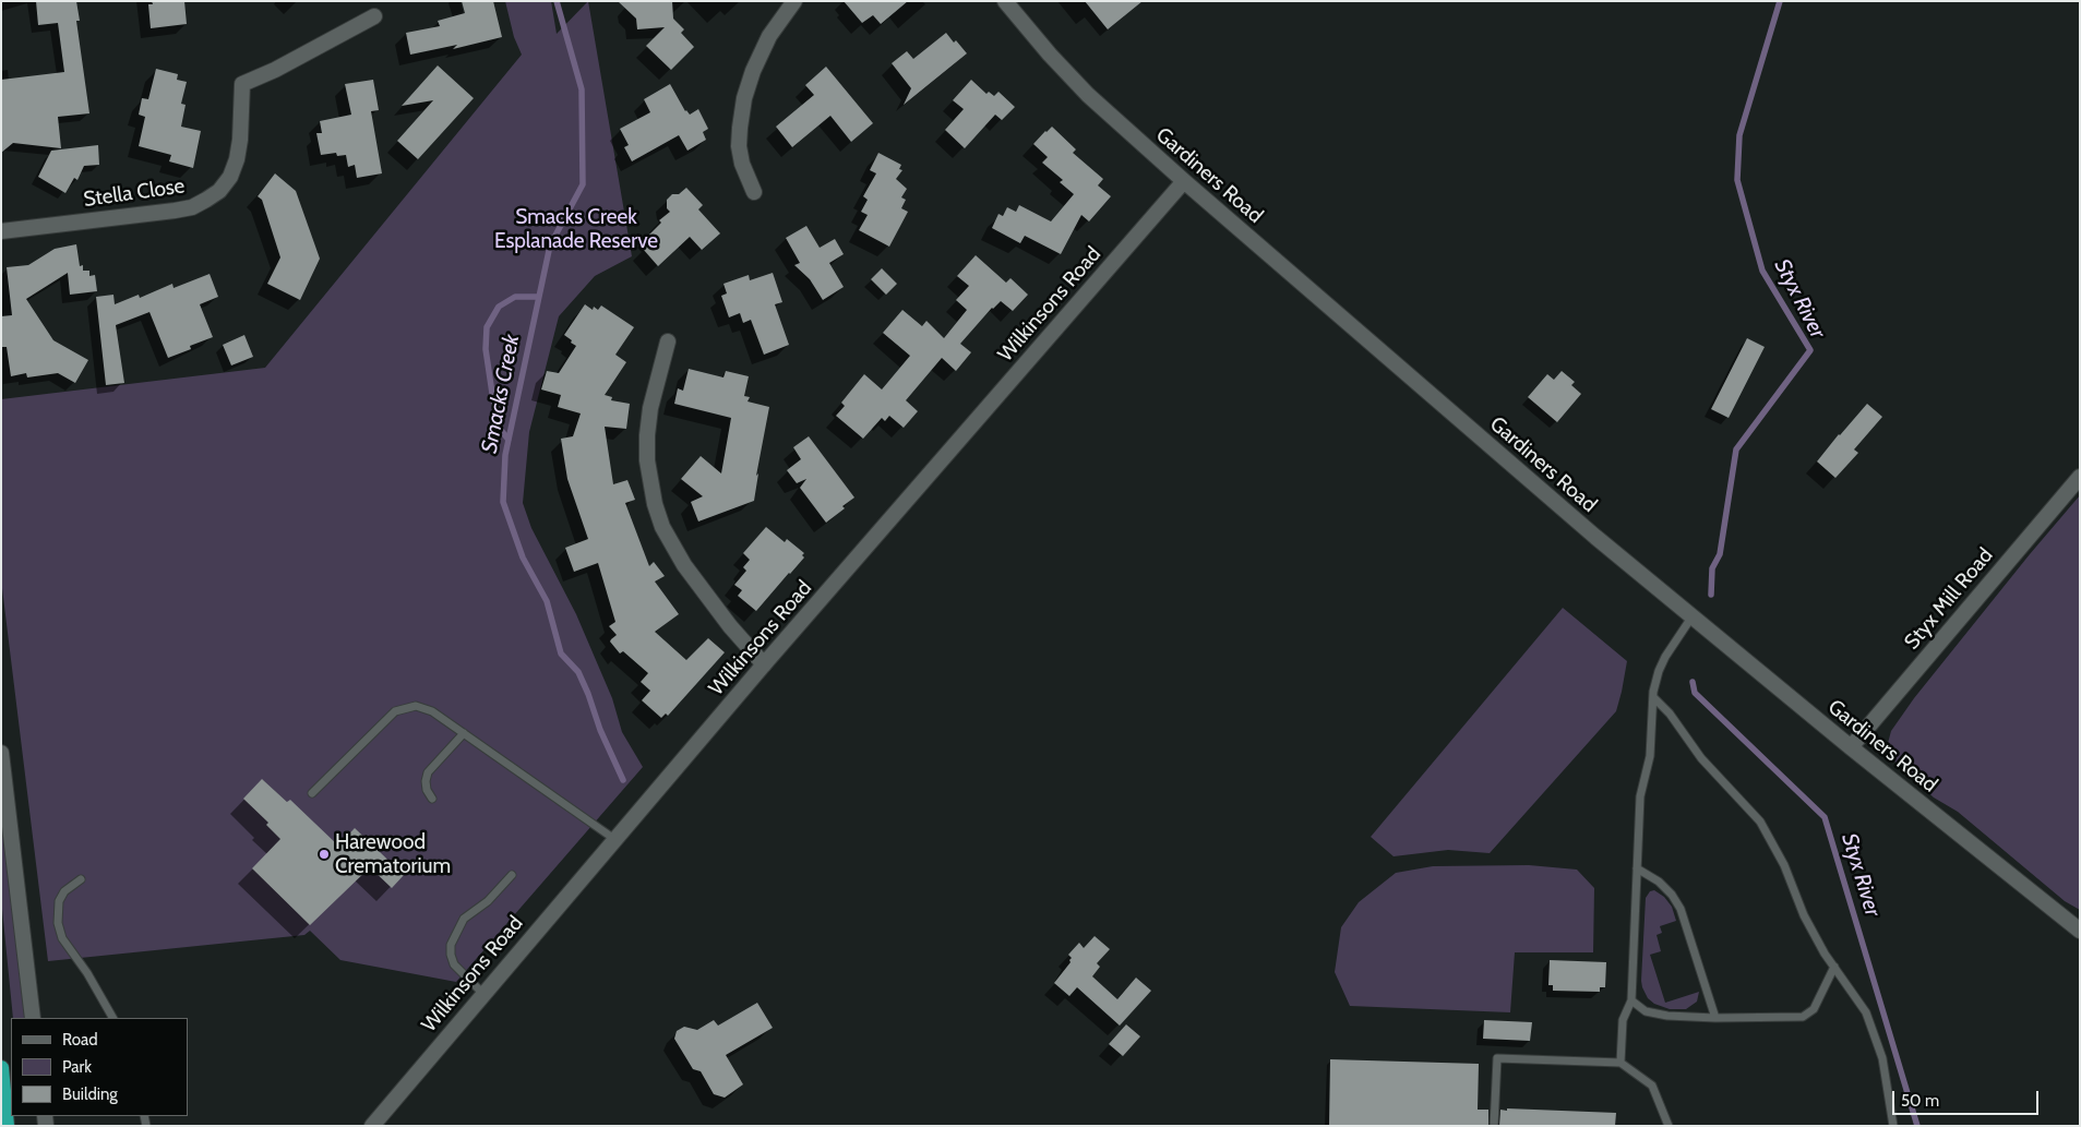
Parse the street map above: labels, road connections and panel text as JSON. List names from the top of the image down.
{
  "streets": {
    "street": [
      "Gardiners Road",
      "Stella Close",
      "Wilkinsons Road",
      "Styx Mill Road"
    ]
  },
  "crossings": [
    ["Gardiners Road", "Wilkinsons Road"],
    ["Gardiners Road", "Styx Mill Road"]
  ],
  "water": ["Styx River", "Smacks Creek"],
  "parks": ["Smacks Creek Esplanade Reserve"],
  "places": ["Harewood Crematorium"],
  "legend": ["Road", "Park", "Building"],
  "scale_bar": "50 m"
}
